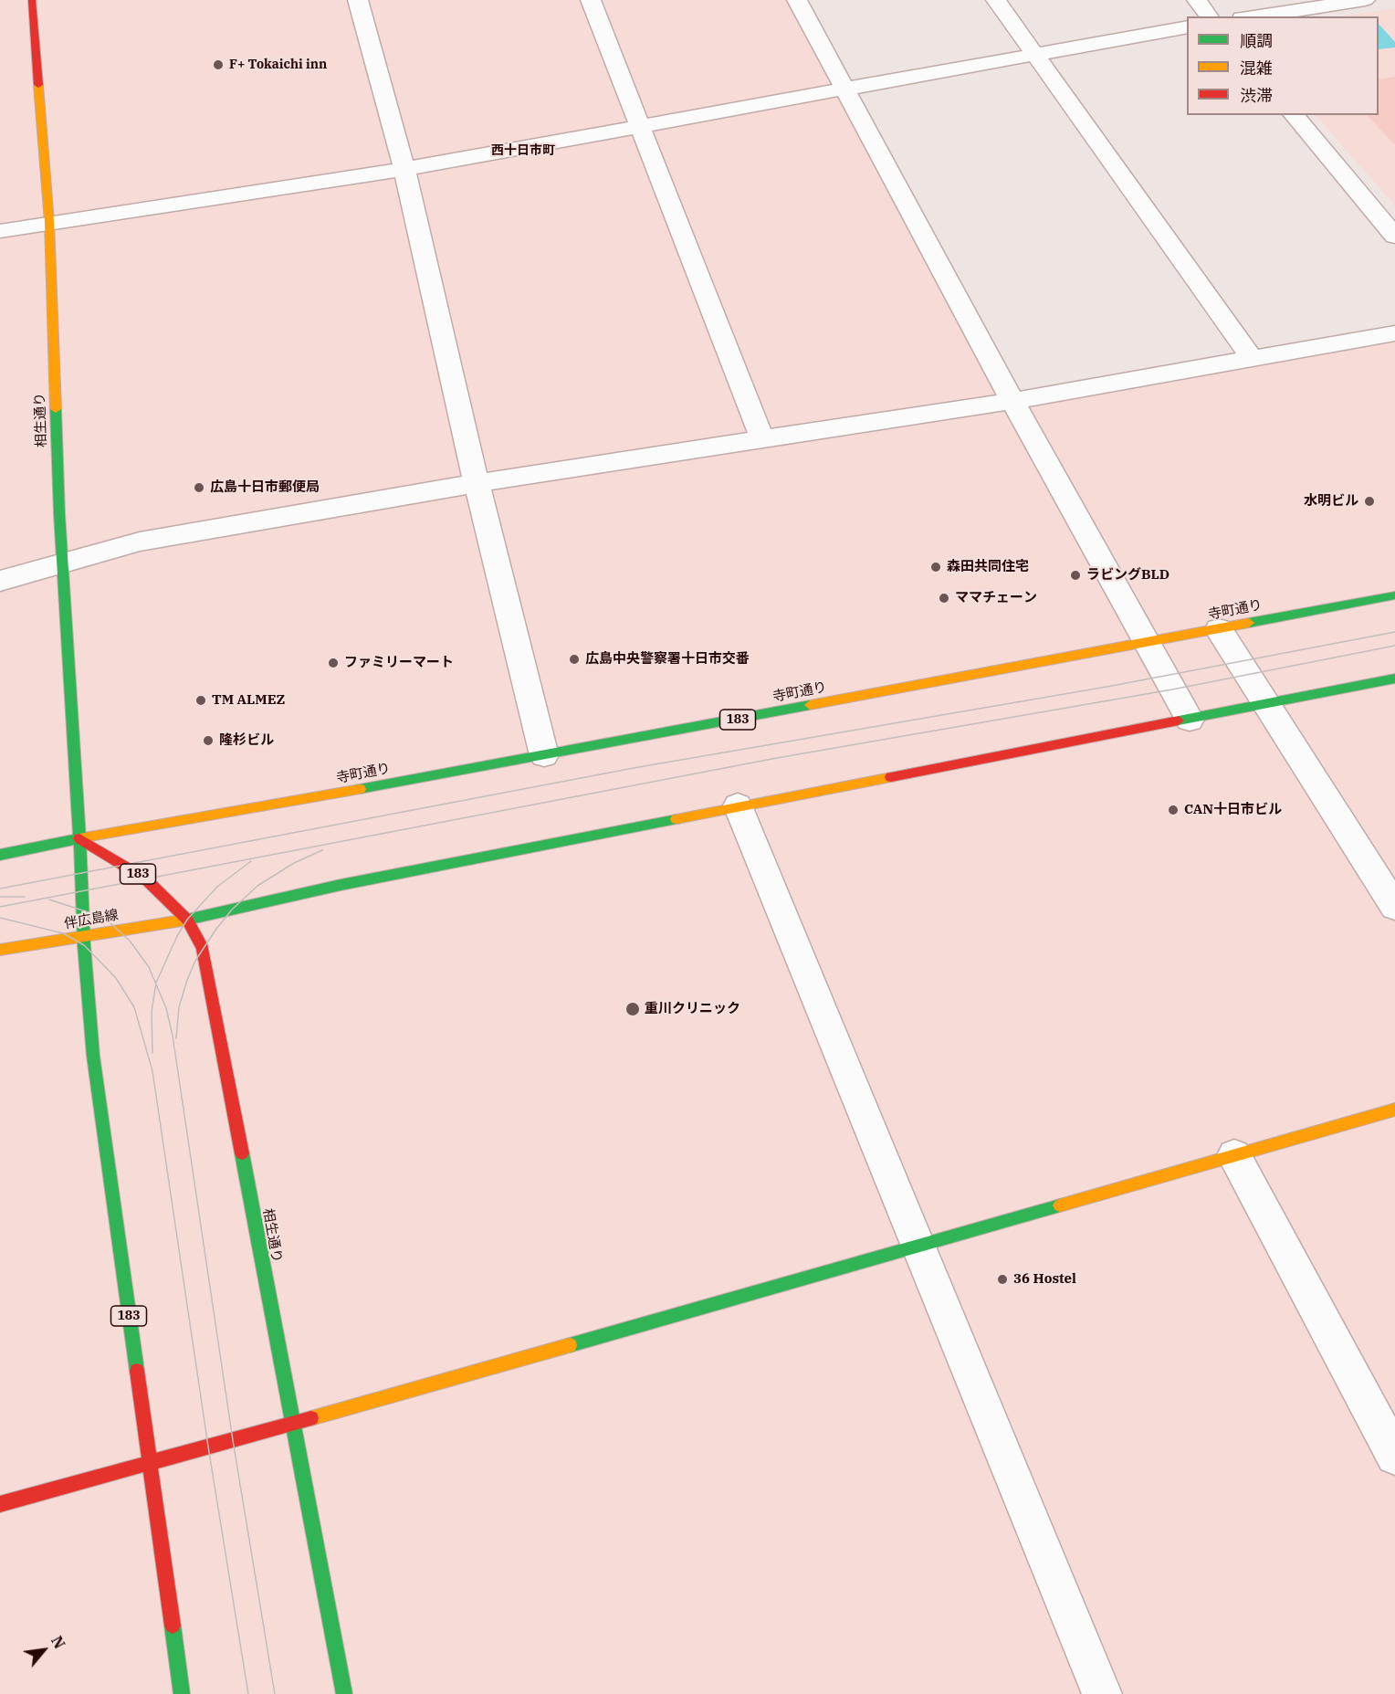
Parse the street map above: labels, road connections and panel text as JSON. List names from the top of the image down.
{
  "streets": {
    "main road": [
      "相生通り",
      "寺町通り",
      "183",
      "伴広島線"
    ]
  },
  "crossings": [
    ["相生通り", "寺町通り"],
    ["相生通り", "伴広島線"]
  ],
  "districts": ["西十日市町"],
  "places": [
    "F+ Tokaichi inn",
    "広島十日市郵便局",
    "水明ビル",
    "森田共同住宅",
    "ラビングBLD",
    "ママチェーン",
    "広島中央警察署十日市交番",
    "ファミリーマート",
    "TM ALMEZ",
    "隆杉ビル",
    "CAN十日市ビル",
    "重川クリニック",
    "36 Hostel"
  ],
  "legend": ["順調", "混雑", "渋滞"],
  "north": "top right"
}
